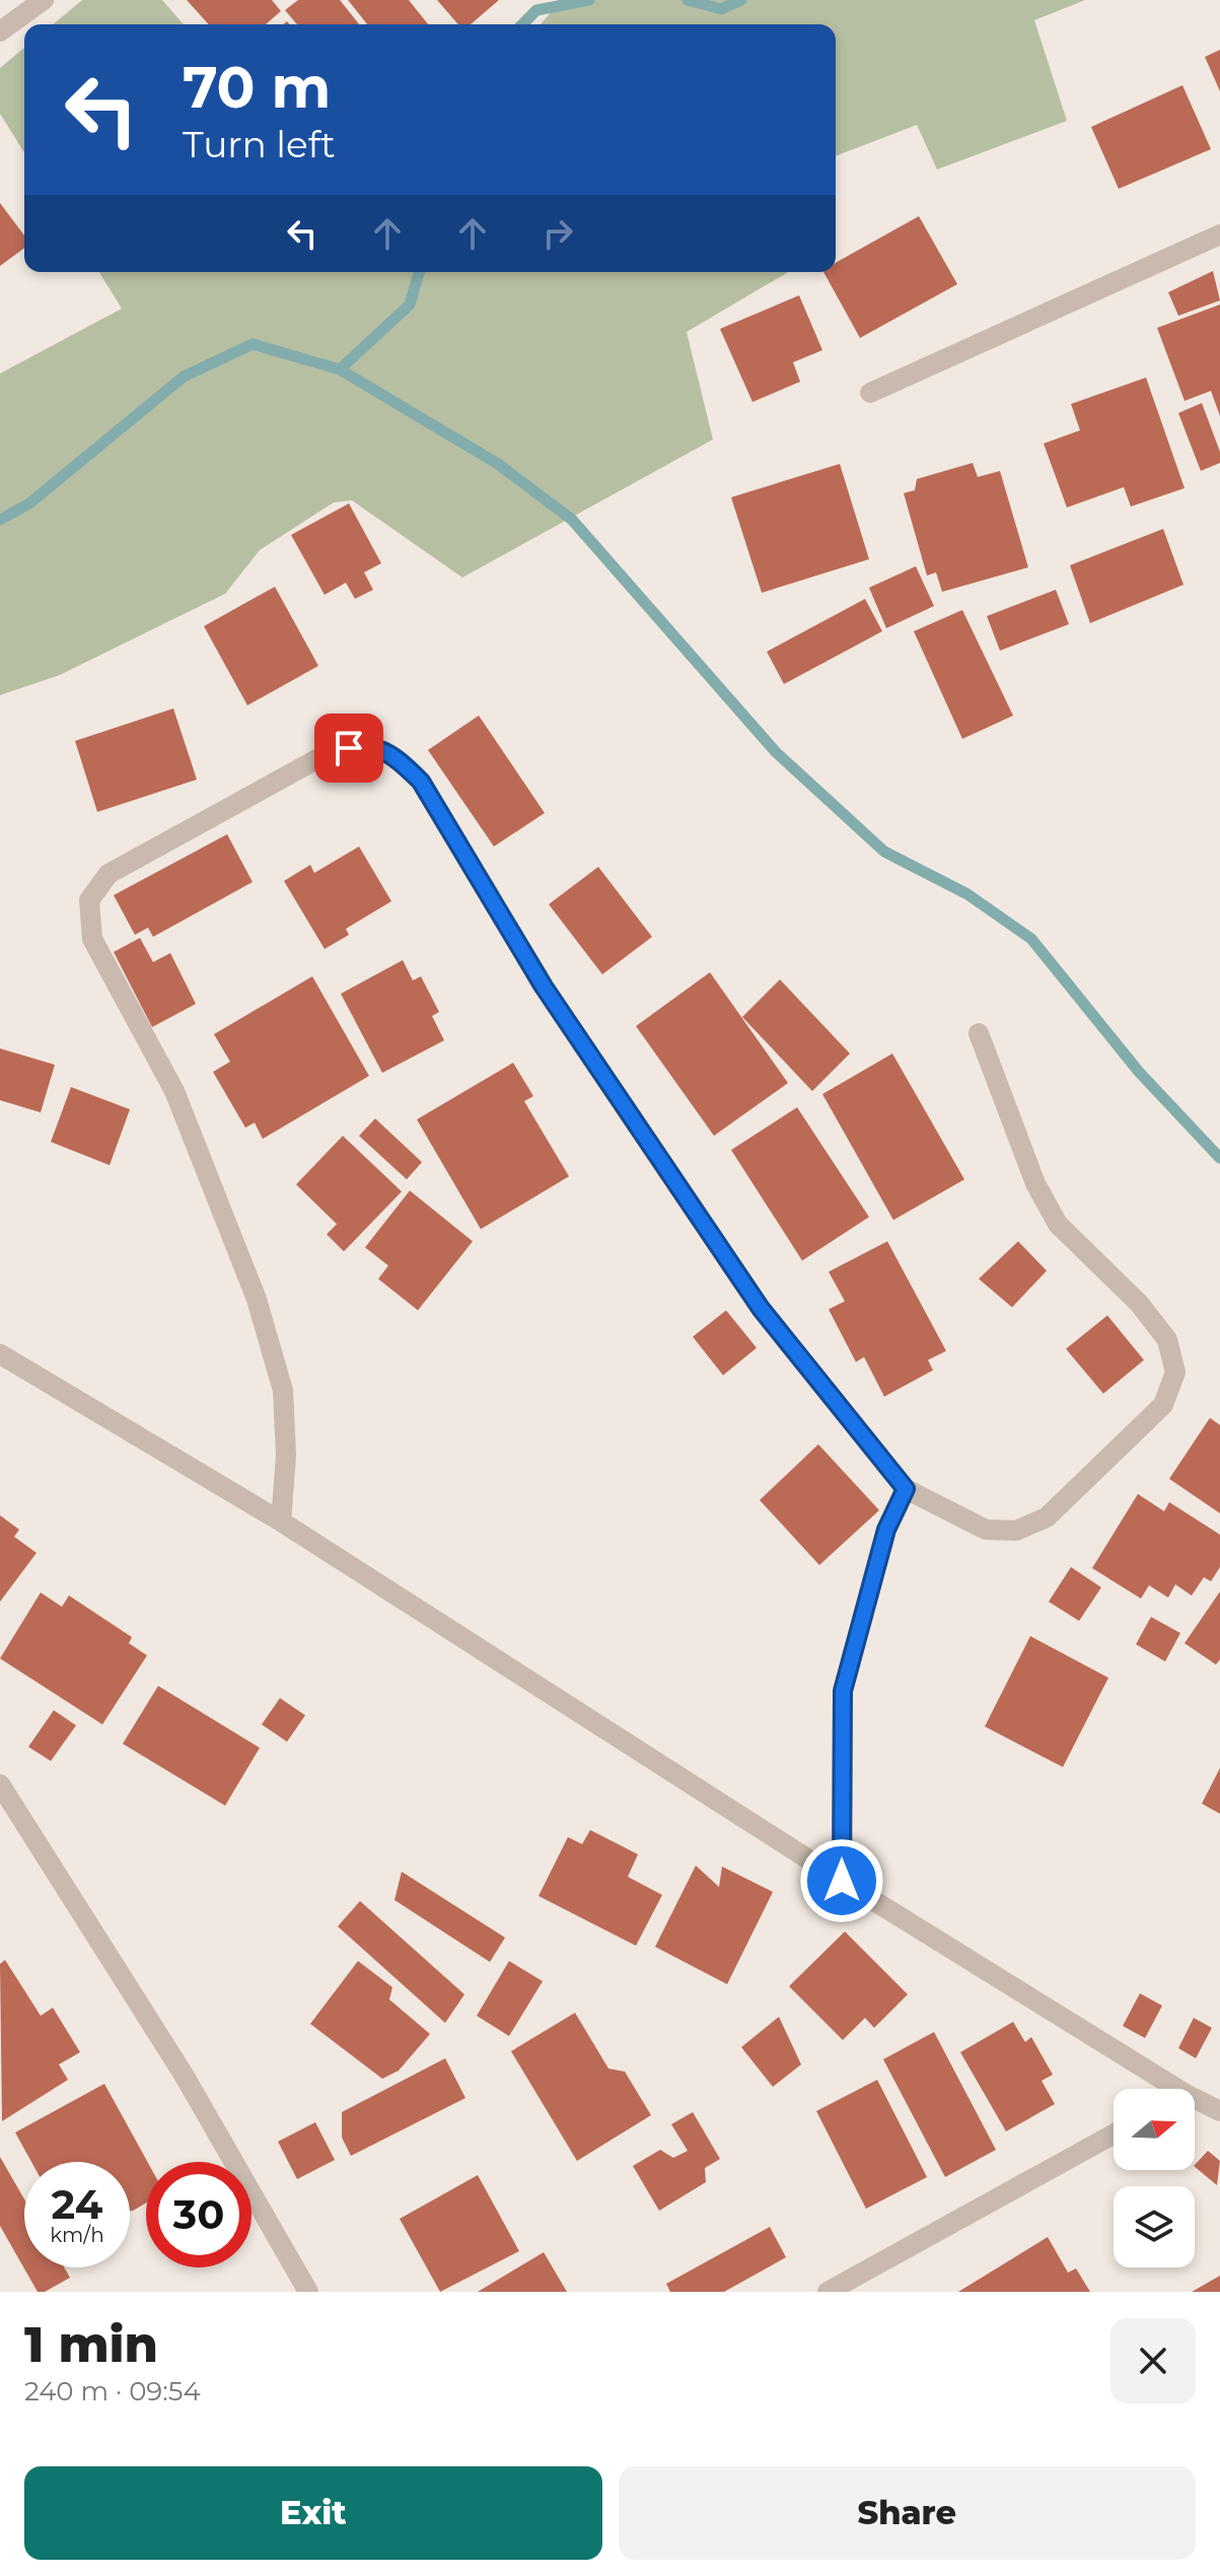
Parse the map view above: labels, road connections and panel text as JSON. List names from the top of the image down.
{
  "north": "right",
  "page": {
    "turn": ["70 m", "Turn left"],
    "speed": "24 km/h",
    "limit": "30",
    "heading": ["1 min", "240 m · 09:54"],
    "buttons": ["Exit", "Share"]
  }
}
